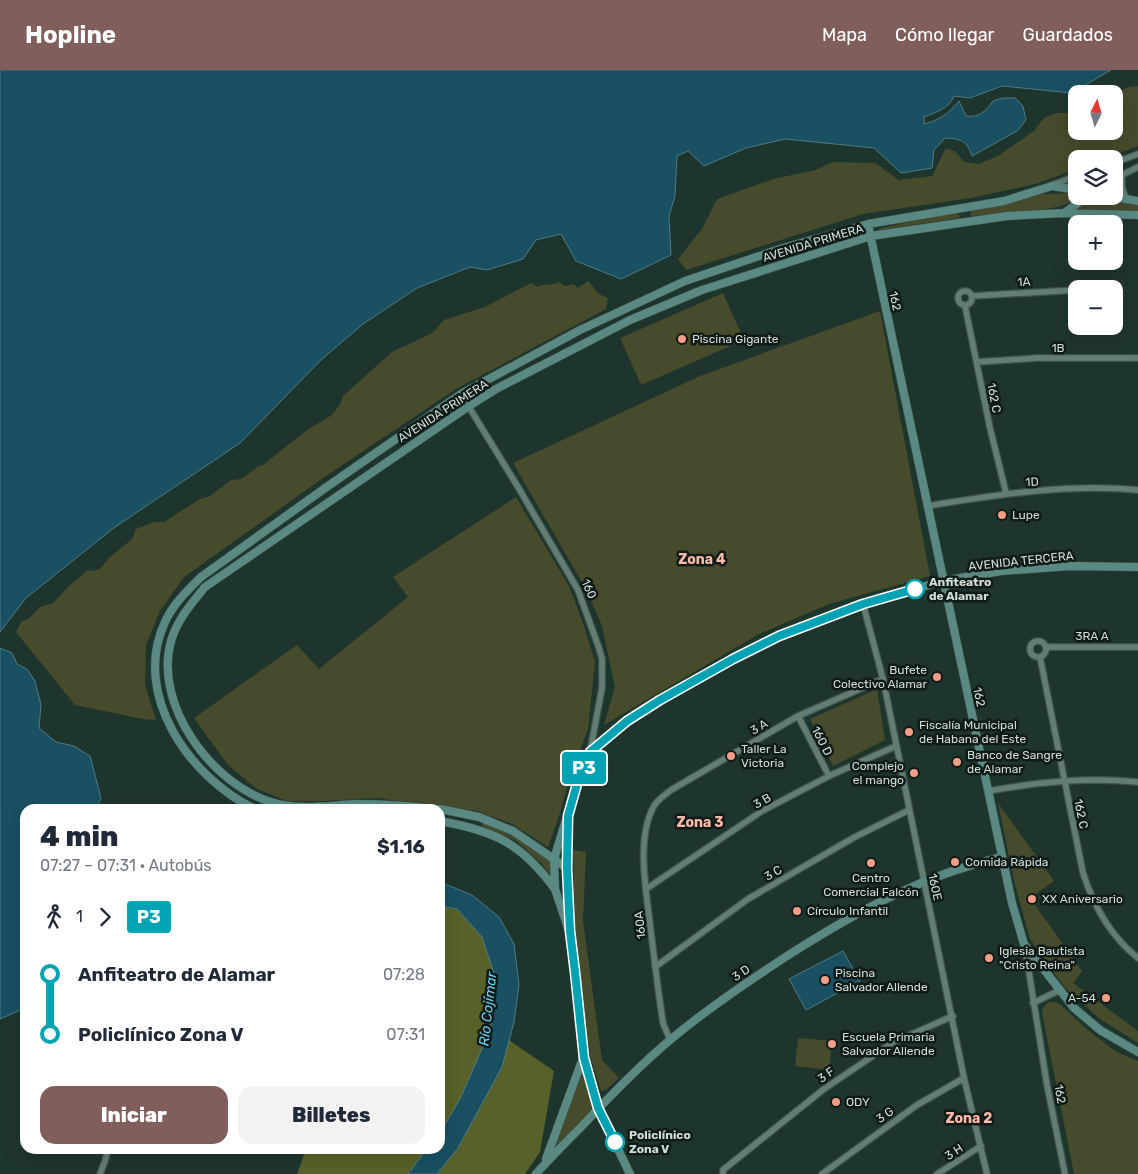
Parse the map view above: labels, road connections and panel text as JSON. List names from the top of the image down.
{
  "streets": {
    "street": [
      "AVENIDA PRIMERA",
      "1A",
      "162",
      "1B",
      "162 C",
      "1D",
      "AVENIDA TERCERA",
      "160",
      "3RA A",
      "3 A",
      "160 D",
      "3 B",
      "3 C",
      "160E",
      "160A",
      "3 D",
      "3 F",
      "3 G",
      "3 H"
    ]
  },
  "crossings": [
    ["AVENIDA PRIMERA", "162"],
    ["AVENIDA PRIMERA", "160"],
    ["1A", "162 C"],
    ["162", "1D"],
    ["162", "AVENIDA TERCERA"],
    ["162", "3 D"],
    ["1B", "162 C"],
    ["162 C", "1D"],
    ["162 C", "3RA A"],
    ["AVENIDA TERCERA", "160"],
    ["AVENIDA TERCERA", "160E"],
    ["160", "3 D"],
    ["3 A", "160 D"],
    ["3 A", "160E"],
    ["3 A", "160A"],
    ["160 D", "3 B"],
    ["3 B", "160E"],
    ["3 B", "160A"],
    ["3 C", "160E"],
    ["3 C", "160A"],
    ["160E", "3 D"],
    ["160E", "3 F"],
    ["160E", "3 G"],
    ["160E", "3 H"],
    ["160A", "3 D"]
  ],
  "districts": ["Zona 4", "Zona 3", "Zona 2"],
  "water": ["Río Cojímar"],
  "places": [
    "Piscina Gigante",
    "Lupe",
    "Anfiteatro de Alamar",
    "Bufete Colectivo Alamar",
    "Fiscalía Municipal de Habana del Este",
    "Taller La Victoria",
    "Banco de Sangre de Alamar",
    "Complejo el mango",
    "Comida Rápida",
    "Centro Comercial Falcón",
    "XX Aniversario",
    "Círculo Infantil",
    "Iglesia Bautista \"Cristo Reina\"",
    "Piscina Salvador Allende",
    "A-54",
    "Escuela Primaria Salvador Allende",
    "ODY",
    "Policlínico Zona V"
  ],
  "lines": ["bus line P3"],
  "north": "top",
  "page": {
    "header": "Hopline",
    "nav": ["Mapa", "Cómo llegar", "Guardados"],
    "on_map": "P3",
    "map_buttons": ["+", "−"],
    "heading": ["4 min", "07:27 – 07:31 · Autobús", "$1.16"],
    "legs": ["1", "P3"],
    "list": [
      {
        "name": "Anfiteatro de Alamar",
        "value": "07:28"
      },
      {
        "name": "Policlínico Zona V",
        "value": "07:31"
      }
    ],
    "buttons": ["Iniciar", "Billetes"]
  }
}
